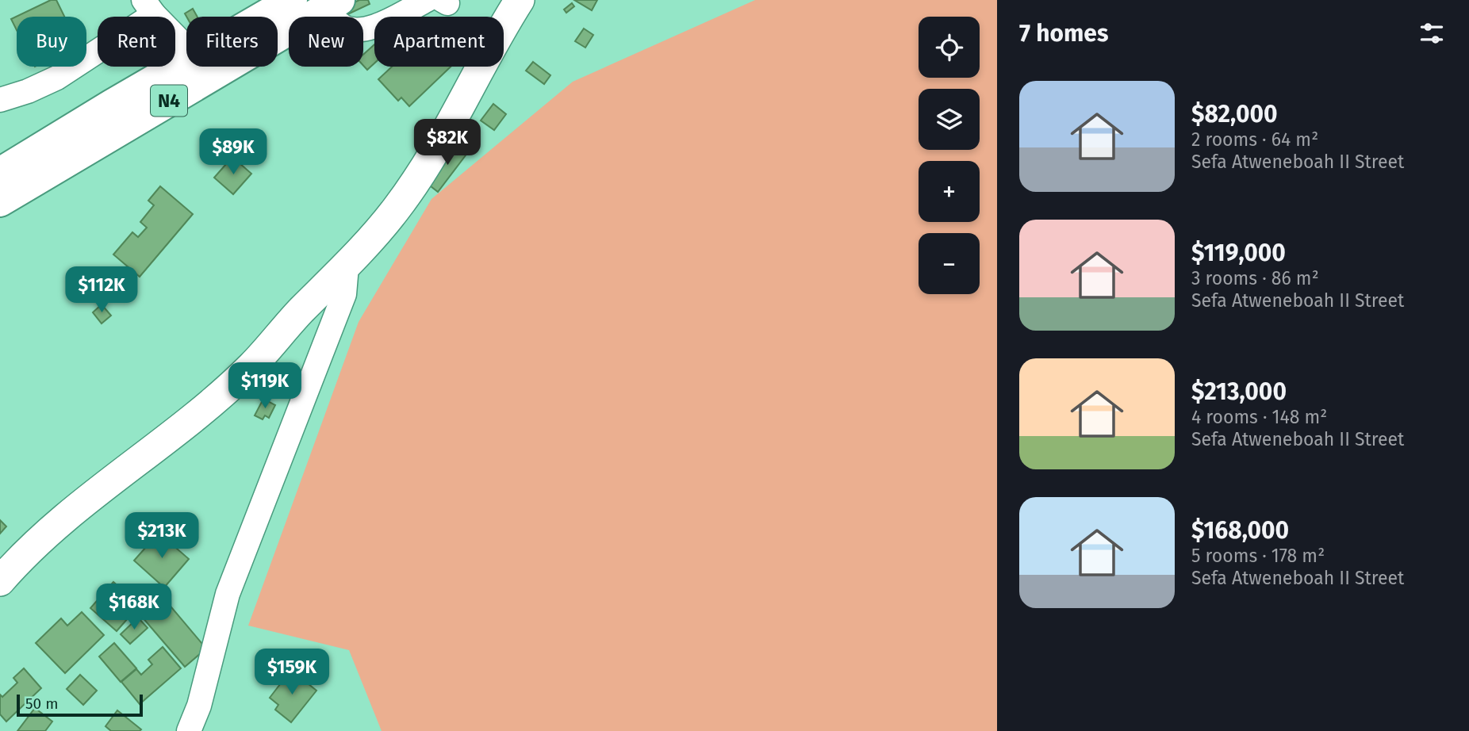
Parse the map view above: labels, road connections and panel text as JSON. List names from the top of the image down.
{
  "streets": {
    "highway": ["N4"]
  },
  "scale_bar": "50 m",
  "page": {
    "heading": "7 homes",
    "map_buttons": ["+", "−"],
    "chip": [
      "Buy",
      "Rent",
      "Filters",
      "New",
      "Apartment"
    ],
    "list": [
      {
        "name": "$82,000",
        "note": "2 rooms · 64 m² · Sefa Atweneboah II Street"
      },
      {
        "name": "$119,000",
        "note": "3 rooms · 86 m² · Sefa Atweneboah II Street"
      },
      {
        "name": "$213,000",
        "note": "4 rooms · 148 m² · Sefa Atweneboah II Street"
      },
      {
        "name": "$168,000",
        "note": "5 rooms · 178 m² · Sefa Atweneboah II Street"
      }
    ],
    "price": [
      "$82K",
      "$89K",
      "$112K",
      "$119K",
      "$213K",
      "$168K",
      "$159K"
    ],
    "scale": "50 m"
  }
}
